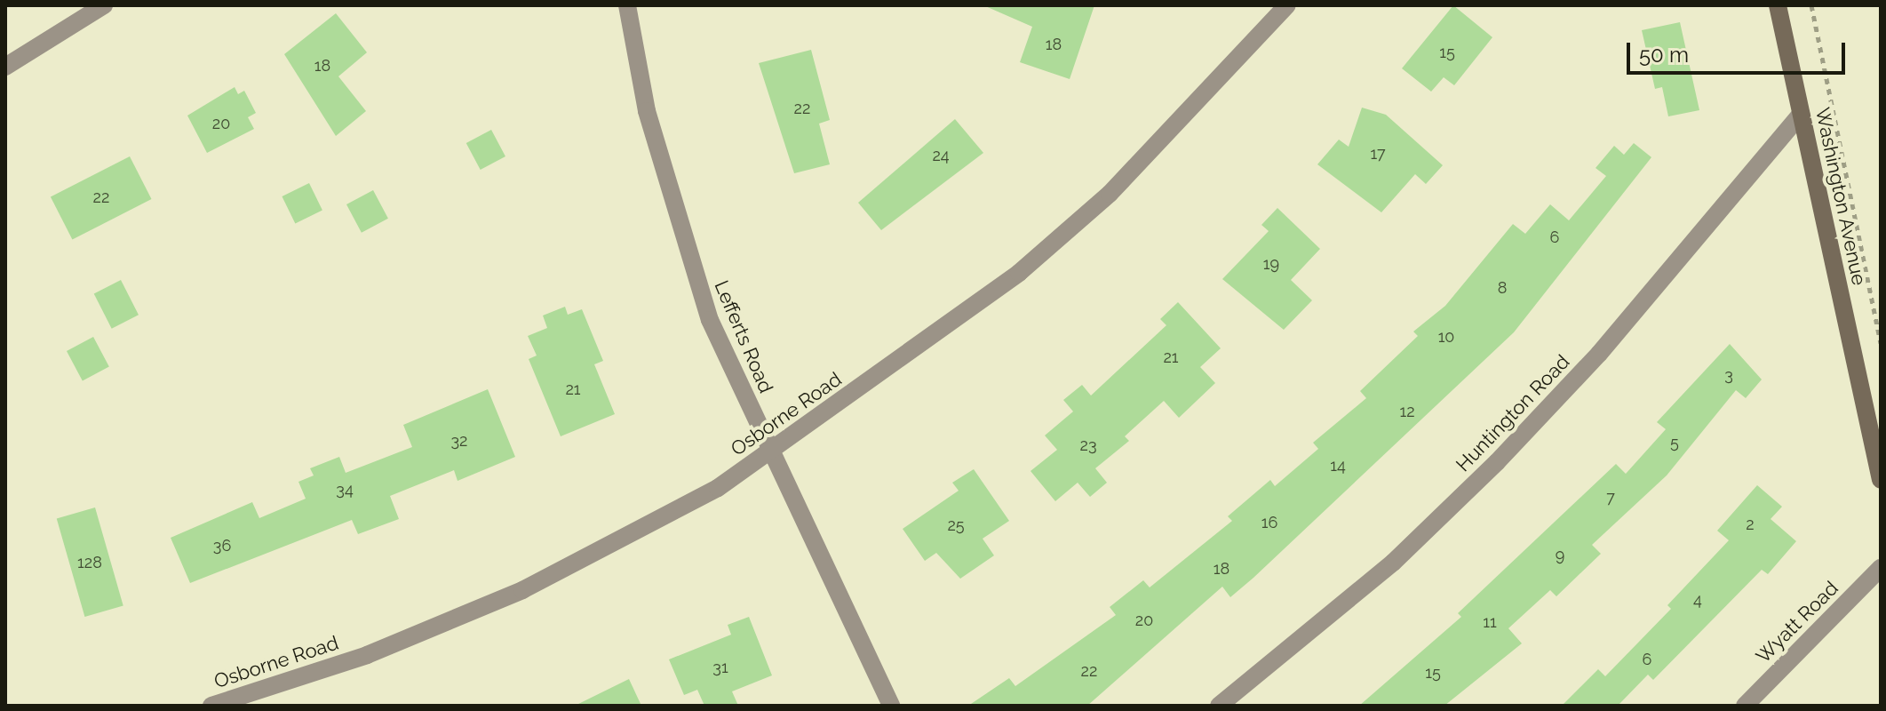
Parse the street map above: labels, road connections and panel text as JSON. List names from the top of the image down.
{
  "streets": {
    "main road": ["Washington Avenue"],
    "street": [
      "Lefferts Road",
      "Huntington Road",
      "Osborne Road",
      "Wyatt Road"
    ]
  },
  "crossings": [
    ["Washington Avenue", "Huntington Road"],
    ["Lefferts Road", "Osborne Road"]
  ],
  "house_numbers": [
    "18",
    "15",
    "18",
    "22",
    "20",
    "17",
    "24",
    "22",
    "6",
    "19",
    "8",
    "10",
    "21",
    "3",
    "21",
    "12",
    "32",
    "5",
    "23",
    "14",
    "34",
    "7",
    "16",
    "2",
    "25",
    "36",
    "9",
    "128",
    "18",
    "4",
    "20",
    "11",
    "6",
    "31",
    "22",
    "15"
  ],
  "scale_bar": "50 m"
}
